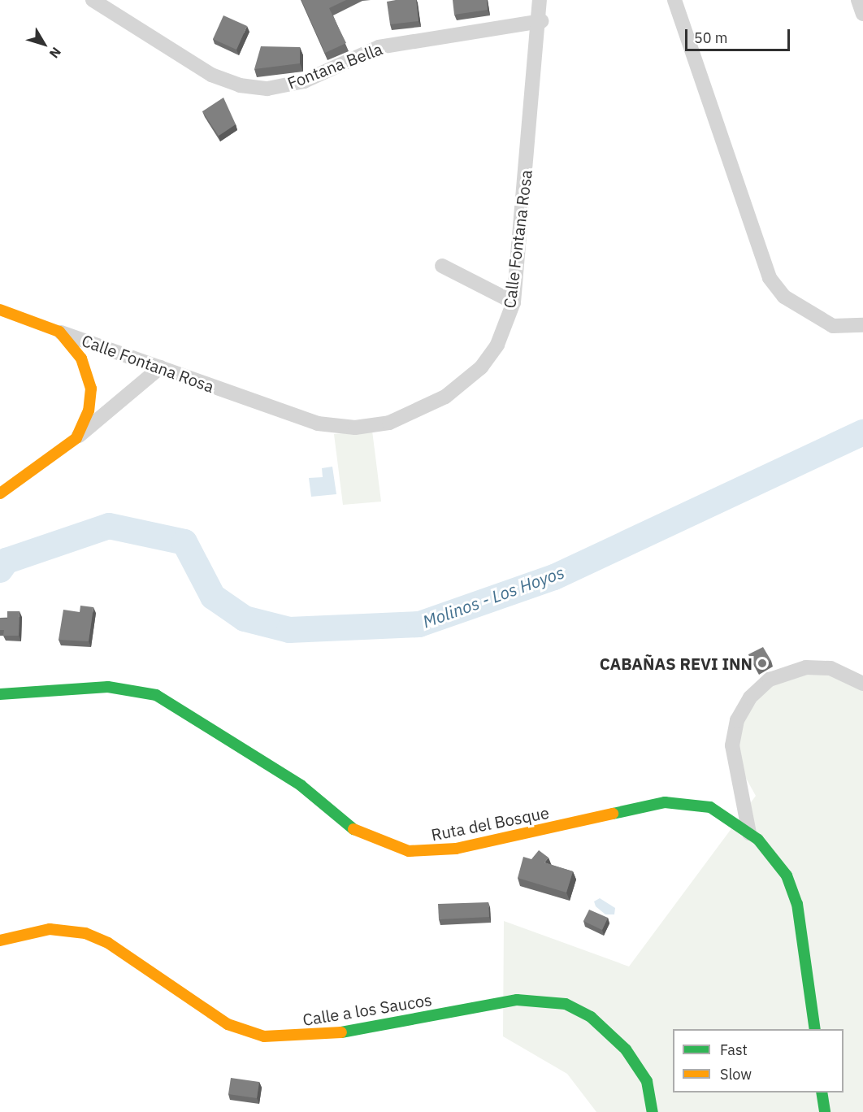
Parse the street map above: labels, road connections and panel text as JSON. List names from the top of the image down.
{
  "streets": {
    "street": [
      "Fontana Bella",
      "Calle Fontana Rosa",
      "Ruta del Bosque",
      "Calle a los Saucos"
    ]
  },
  "crossings": [
    ["Fontana Bella", "Calle Fontana Rosa"]
  ],
  "water": ["Molinos - Los Hoyos"],
  "places": ["CABAÑAS REVI INN"],
  "legend": ["Fast", "Slow"],
  "scale_bar": "50 m",
  "north": "bottom right"
}
